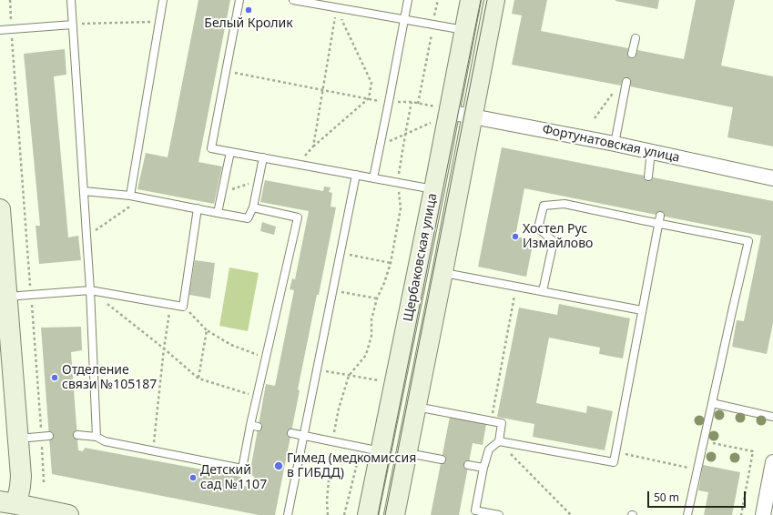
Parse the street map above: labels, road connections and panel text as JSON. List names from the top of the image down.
{
  "streets": {
    "main road": ["Щербаковская улица"],
    "street": ["Фортунатовская улица"]
  },
  "crossings": [
    ["Фортунатовская улица", "Щербаковская улица"]
  ],
  "places": [
    "Белый Кролик",
    "Хостел Рус Измайлово",
    "Отделение связи №105187",
    "Гимед (медкомиссия в ГИБДД)",
    "Детский сад №1107"
  ],
  "scale_bar": "50 m"
}
